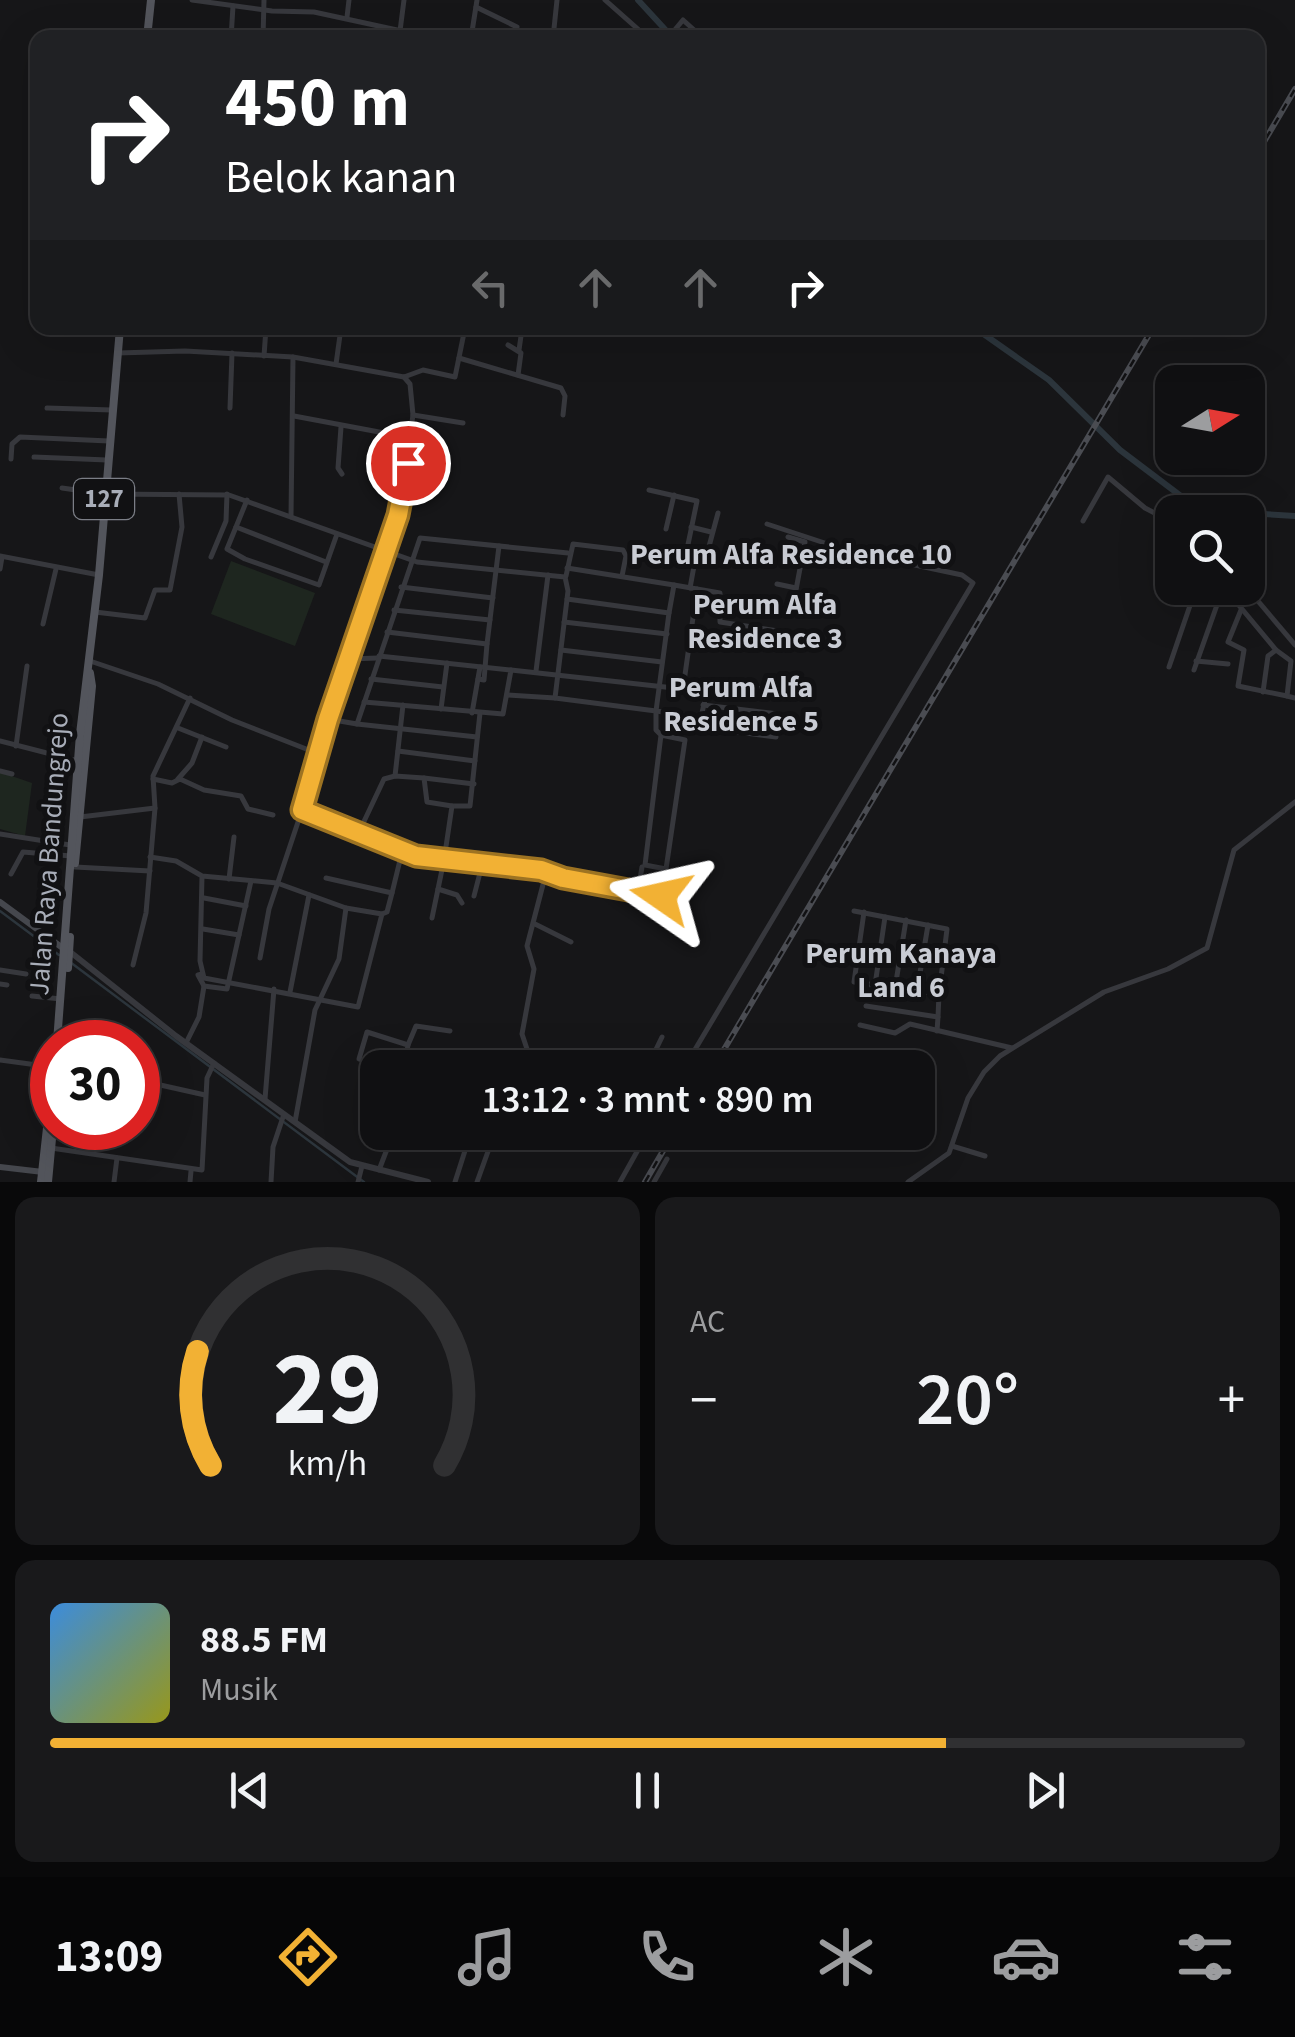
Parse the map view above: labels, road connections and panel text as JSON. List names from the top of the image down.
{
  "streets": {
    "main road": ["127", "Jalan Raya Bandungrejo"]
  },
  "districts": [
    "Perum Alfa Residence 10",
    "Perum Alfa Residence 3",
    "Perum Alfa Residence 5",
    "Perum Kanaya Land 6"
  ],
  "north": "right",
  "page": {
    "turn": ["450 m", "Belok kanan"],
    "limit": "30",
    "trip": "13:12 · 3 mnt · 890 m",
    "tile": "AC",
    "heat": ["−", "20°", "+"],
    "song": ["88.5 FM", "Musik"],
    "tabs": "13:09",
    "gauge": ["29", "km/h"]
  }
}
